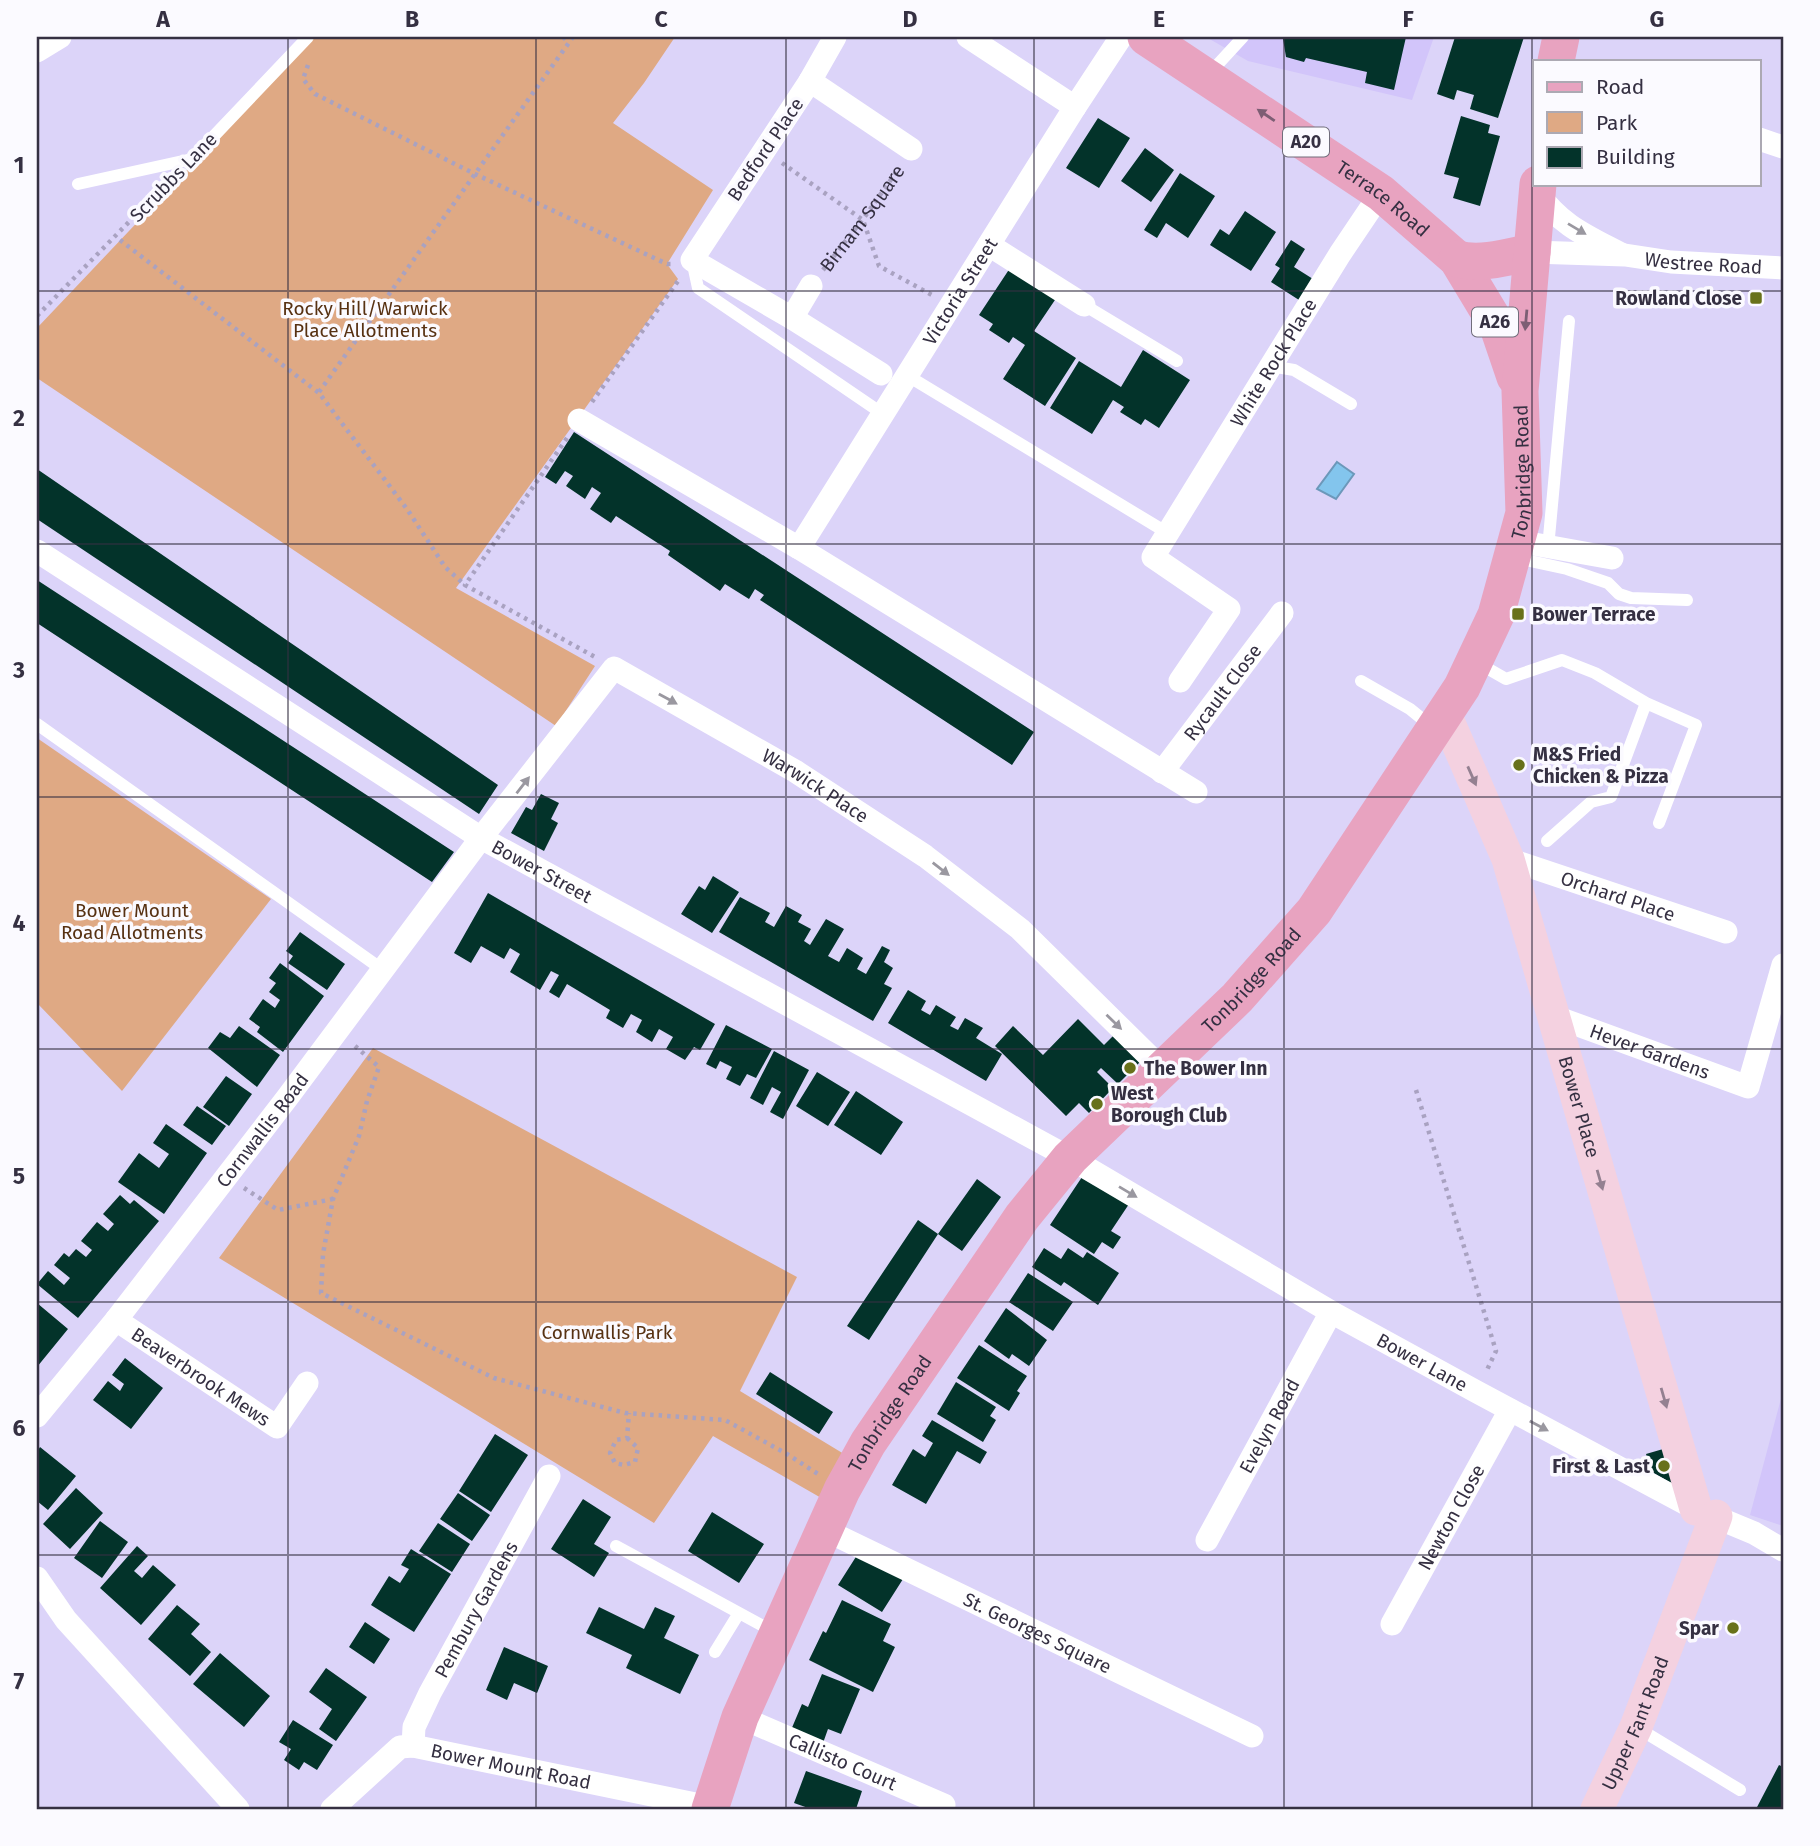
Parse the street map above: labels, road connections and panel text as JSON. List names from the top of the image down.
{
  "streets": {
    "main road": [
      "A20",
      "Terrace Road",
      "Westree Road",
      "A26",
      "Tonbridge Road"
    ],
    "street": [
      "Bedford Place",
      "Birnam Square",
      "Victoria Street",
      "White Rock Place",
      "Rycault Close",
      "Warwick Place",
      "Bower Street",
      "Orchard Place",
      "Hever Gardens",
      "Bower Place",
      "Cornwallis Road",
      "Bower Lane",
      "Beaverbrook Mews",
      "Evelyn Road",
      "Newton Close",
      "Pembury Gardens",
      "St. Georges Square",
      "Upper Fant Road",
      "Callisto Court",
      "Bower Mount Road"
    ],
    "lane": ["Scrubbs Lane"]
  },
  "crossings": [
    ["Bedford Place", "Birnam Square"],
    ["Terrace Road", "Westree Road"],
    ["Terrace Road", "White Rock Place"],
    ["Terrace Road", "Tonbridge Road"],
    ["Westree Road", "Tonbridge Road"],
    ["Tonbridge Road", "Warwick Place"],
    ["Tonbridge Road", "Bower Street"],
    ["Tonbridge Road", "Bower Place"],
    ["Tonbridge Road", "Bower Lane"],
    ["Tonbridge Road", "St. Georges Square"],
    ["Tonbridge Road", "Callisto Court"],
    ["Tonbridge Road", "Bower Mount Road"],
    ["Bower Street", "Cornwallis Road"],
    ["Bower Street", "Bower Lane"],
    ["Orchard Place", "Bower Place"],
    ["Hever Gardens", "Bower Place"],
    ["Bower Place", "Bower Lane"],
    ["Bower Place", "Upper Fant Road"],
    ["Cornwallis Road", "Beaverbrook Mews"],
    ["Bower Lane", "Evelyn Road"],
    ["Bower Lane", "Newton Close"],
    ["Bower Lane", "Upper Fant Road"],
    ["Pembury Gardens", "Bower Mount Road"]
  ],
  "one_way": ["Terrace Road", "Bower Place", "Bower Lane"],
  "parks": ["Rocky Hill/Warwick Place Allotments", "Bower Mount Road Allotments", "Cornwallis Park"],
  "places": {
    "transit": ["Rowland Close", "Bower Terrace"],
    "other": [
      "M&S Fried Chicken & Pizza",
      "The Bower Inn",
      "West Borough Club",
      "First & Last",
      "Spar"
    ]
  },
  "legend": ["Road", "Park", "Building"],
  "grid": {
    "columns": [
      "A",
      "B",
      "C",
      "D",
      "E",
      "F",
      "G"
    ],
    "rows": [
      "1",
      "2",
      "3",
      "4",
      "5",
      "6",
      "7"
    ]
  }
}
